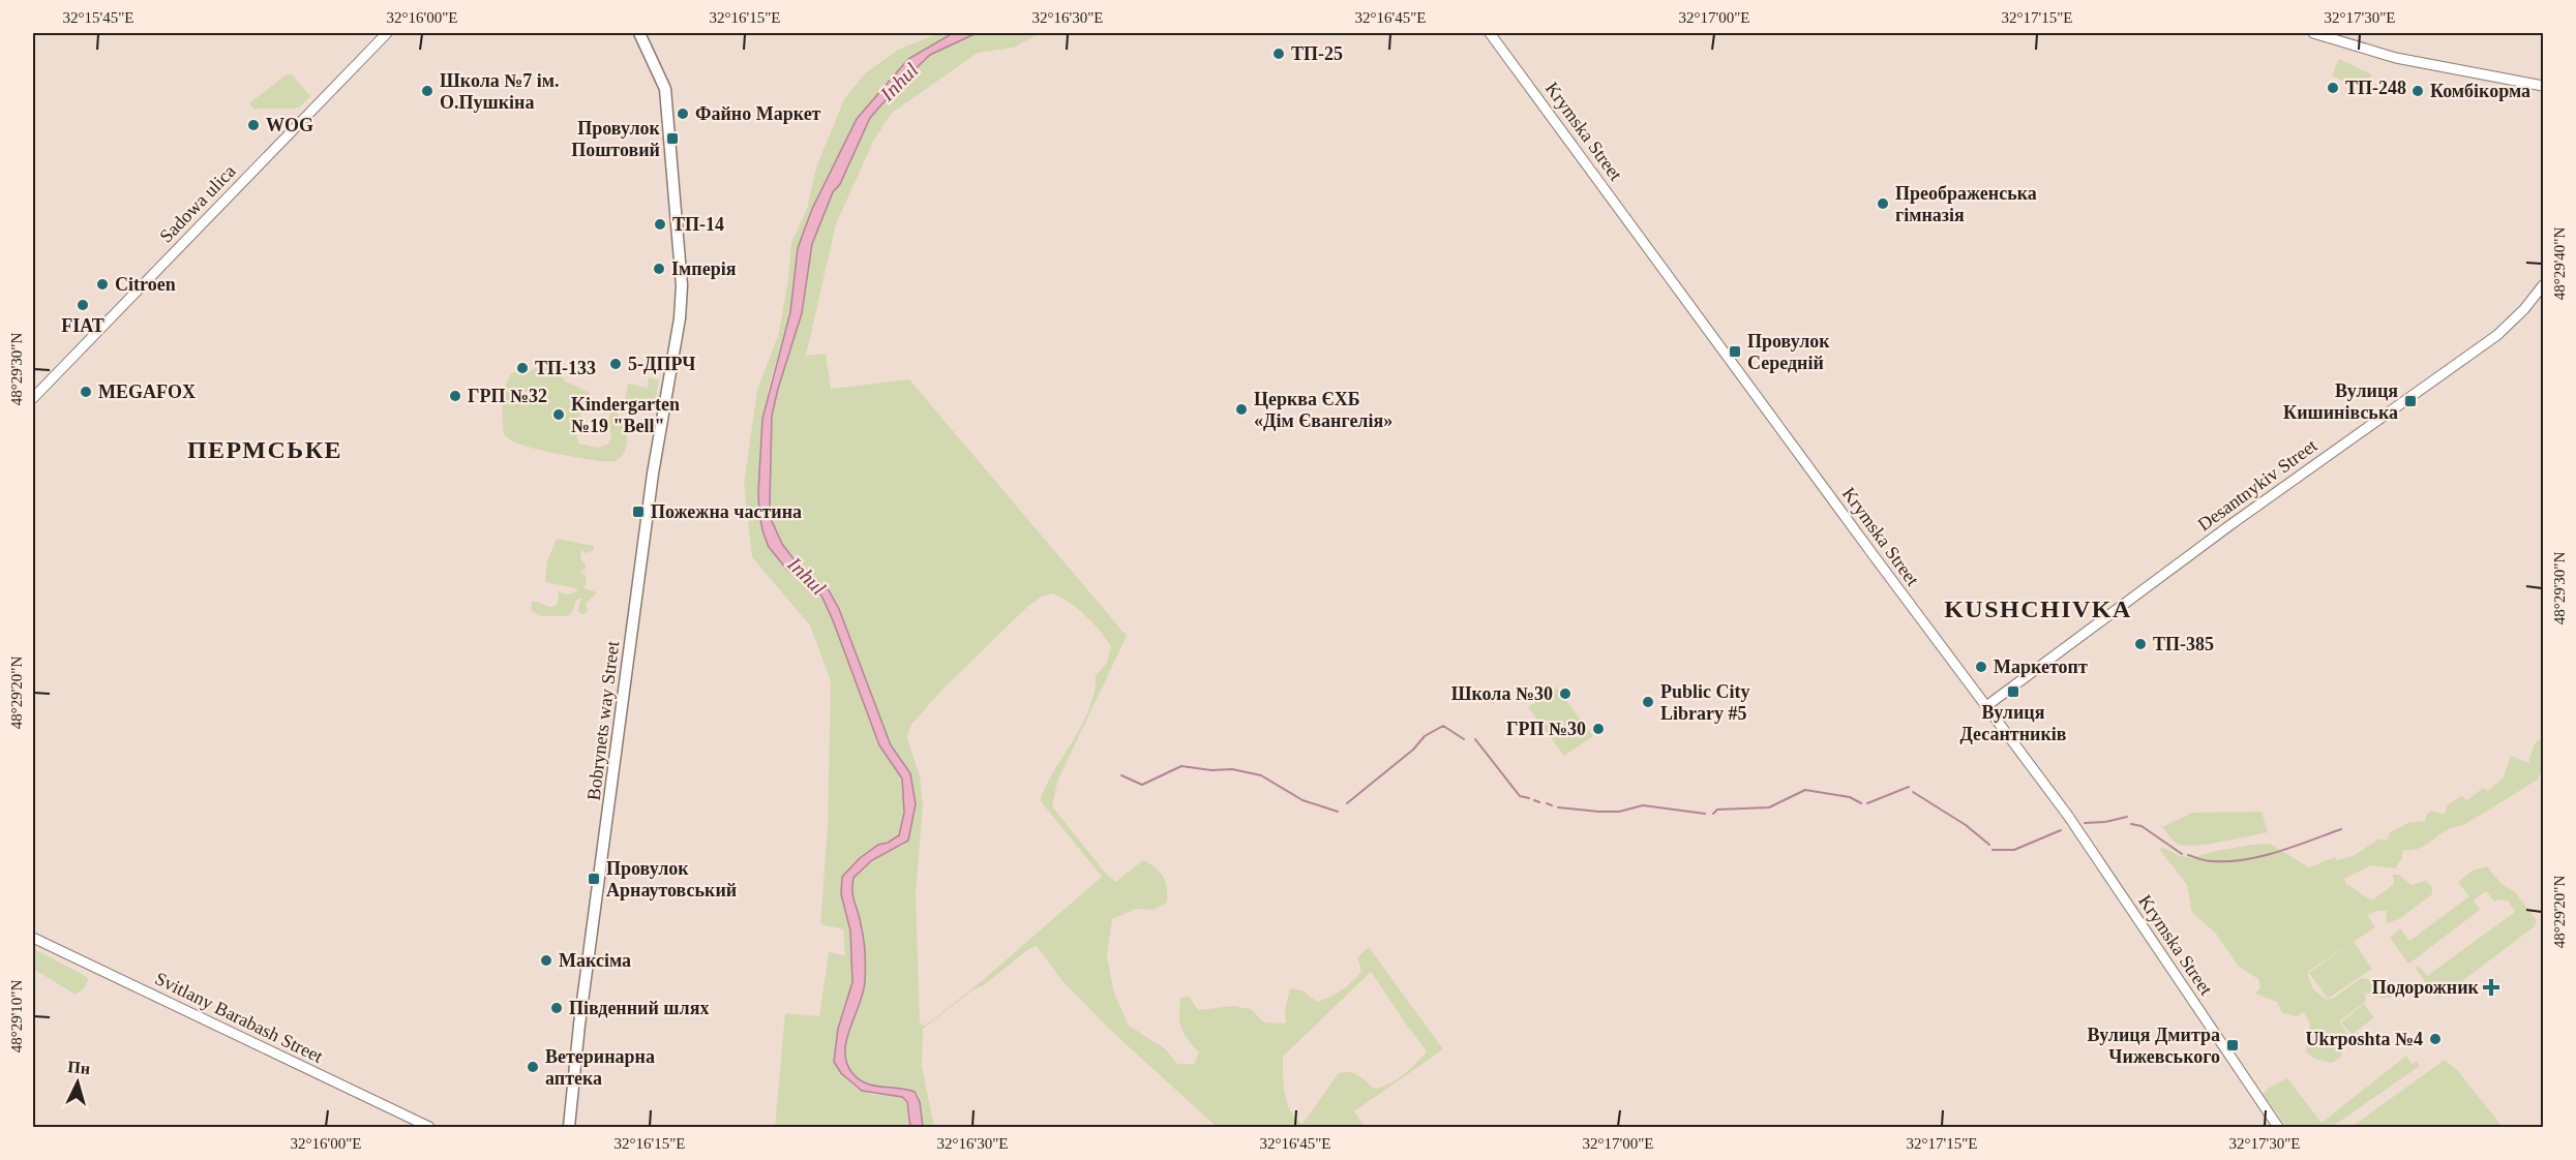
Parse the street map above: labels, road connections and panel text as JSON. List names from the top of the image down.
{
  "streets": {
    "main road": ["Bobrynets way Street"],
    "street": [
      "Krymska Street",
      "Sadowa ulica",
      "Desantnykiv Street",
      "Svitlany Barabash Street"
    ]
  },
  "crossings": [
    ["Krymska Street", "Desantnykiv Street"]
  ],
  "districts": ["ПЕРМСЬКЕ", "KUSHCHIVKA"],
  "water": ["Inhul"],
  "places": {
    "other": [
      "ТП-25",
      "ТП-248",
      "Школа №7 ім. О.Пушкіна",
      "Комбікорма",
      "Файно Маркет",
      "WOG",
      "Преображенська гімназія",
      "ТП-14",
      "Імперія",
      "Citroen",
      "FIAT",
      "5-ДПРЧ",
      "ТП-133",
      "MEGAFOX",
      "ГРП №32",
      "Церква ЄХБ «Дім Євангелія»",
      "Kindergarten №19 \"Bell\"",
      "ТП-385",
      "Маркетопт",
      "Школа №30",
      "Public City Library #5",
      "ГРП №30",
      "Максіма",
      "Південний шлях",
      "Ukrposhta №4",
      "Ветеринарна аптека"
    ],
    "transit": [
      "Провулок Поштовий",
      "Провулок Середній",
      "Вулиця Кишинівська",
      "Пожежна частина",
      "Вулиця Десантників",
      "Провулок Арнаутовський",
      "Вулиця Дмитра Чижевського"
    ],
    "health": ["Подорожник"]
  },
  "north": "top",
  "coordinates": [
    "32°15'45\"E",
    "32°16'00\"E",
    "32°16'15\"E",
    "32°16'30\"E",
    "32°16'45\"E",
    "32°17'00\"E",
    "32°17'15\"E",
    "32°17'30\"E",
    "48°29'40\"N",
    "48°29'30\"N",
    "48°29'20\"N",
    "48°29'10\"N"
  ]
}
